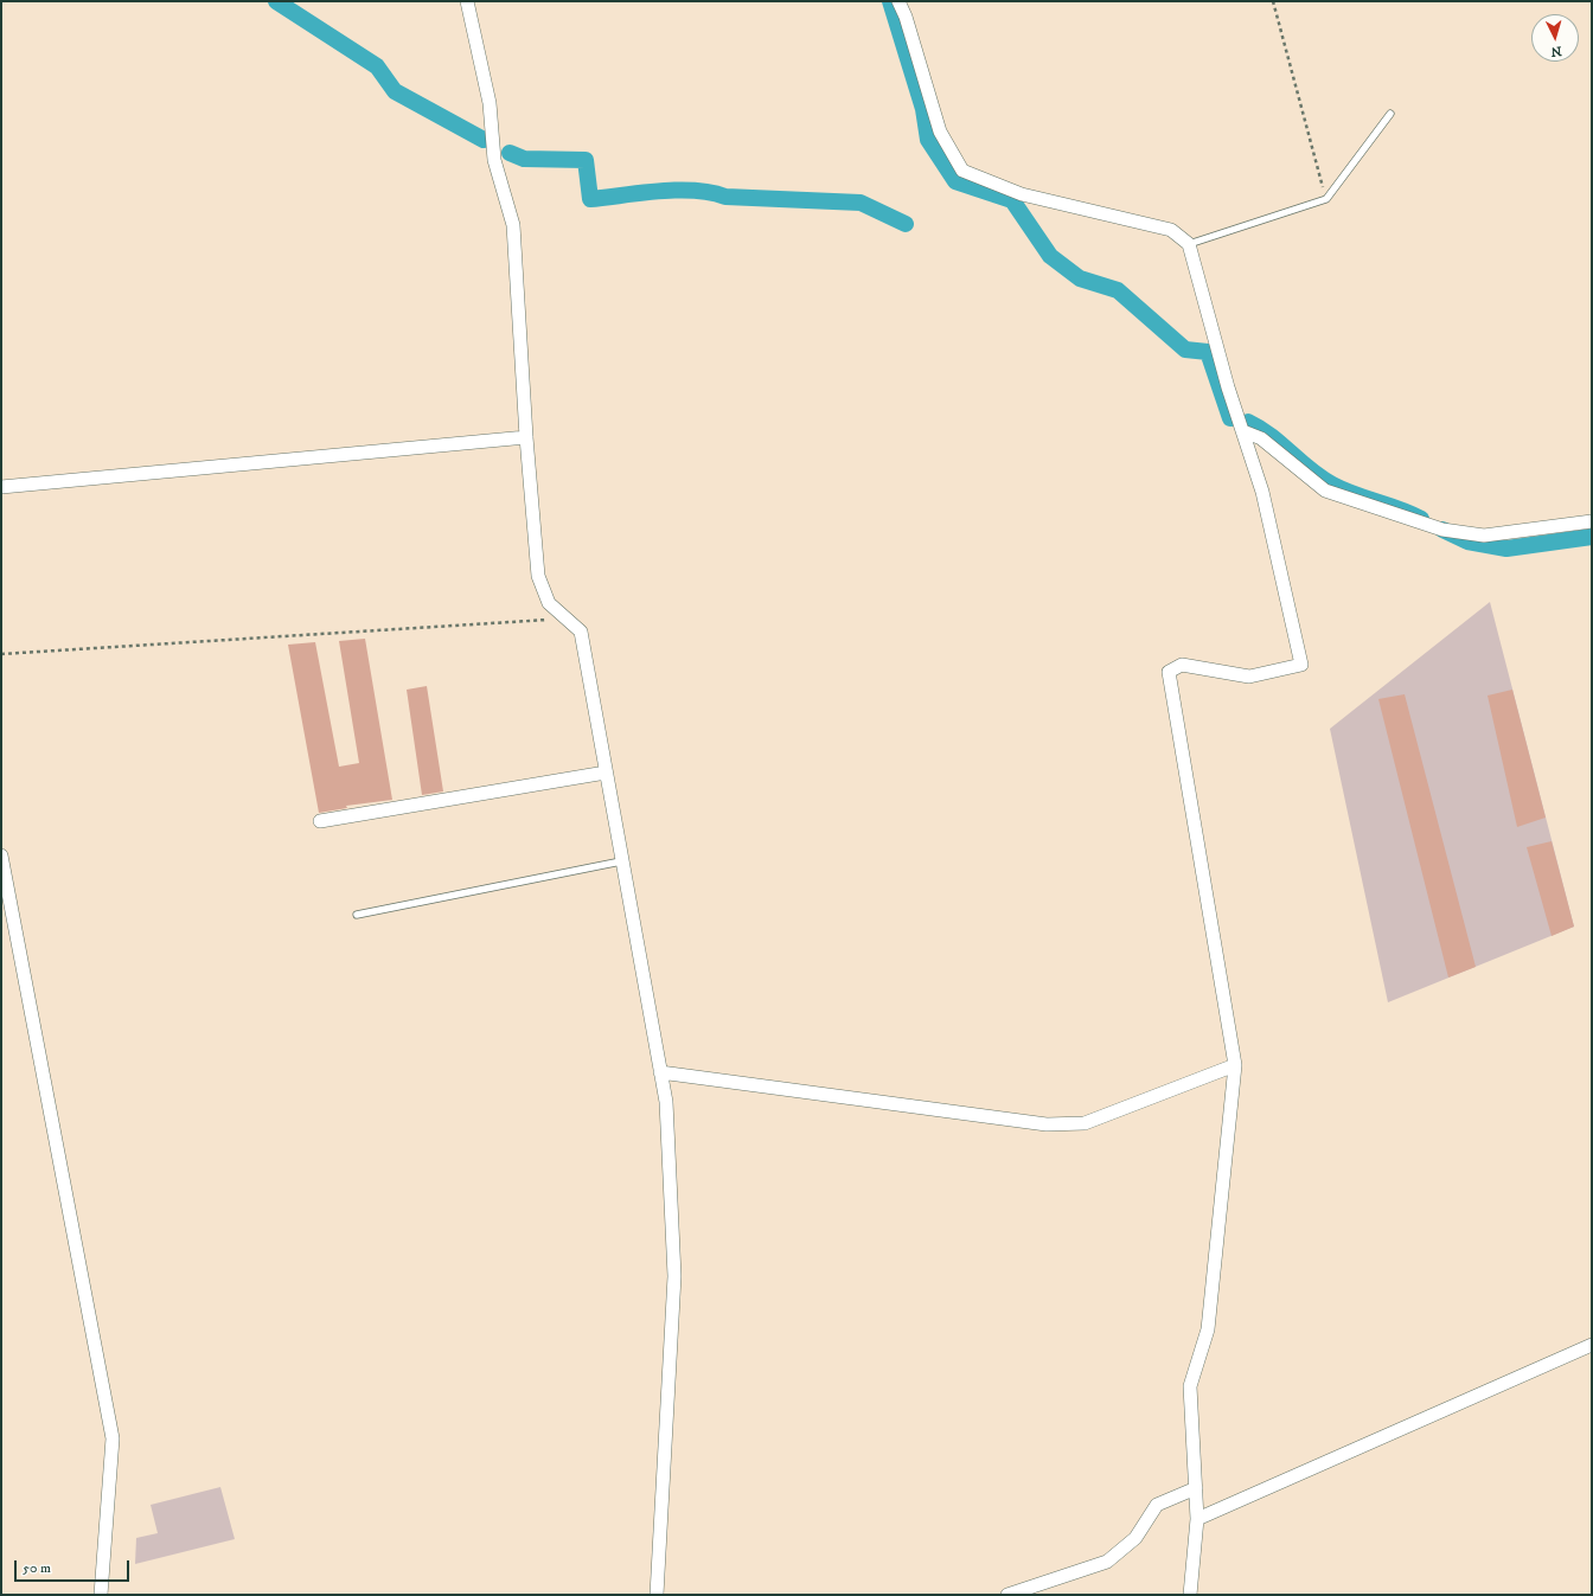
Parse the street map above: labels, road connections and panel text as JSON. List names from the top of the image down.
{
  "scale_bar": "50 m",
  "north": "bottom"
}
